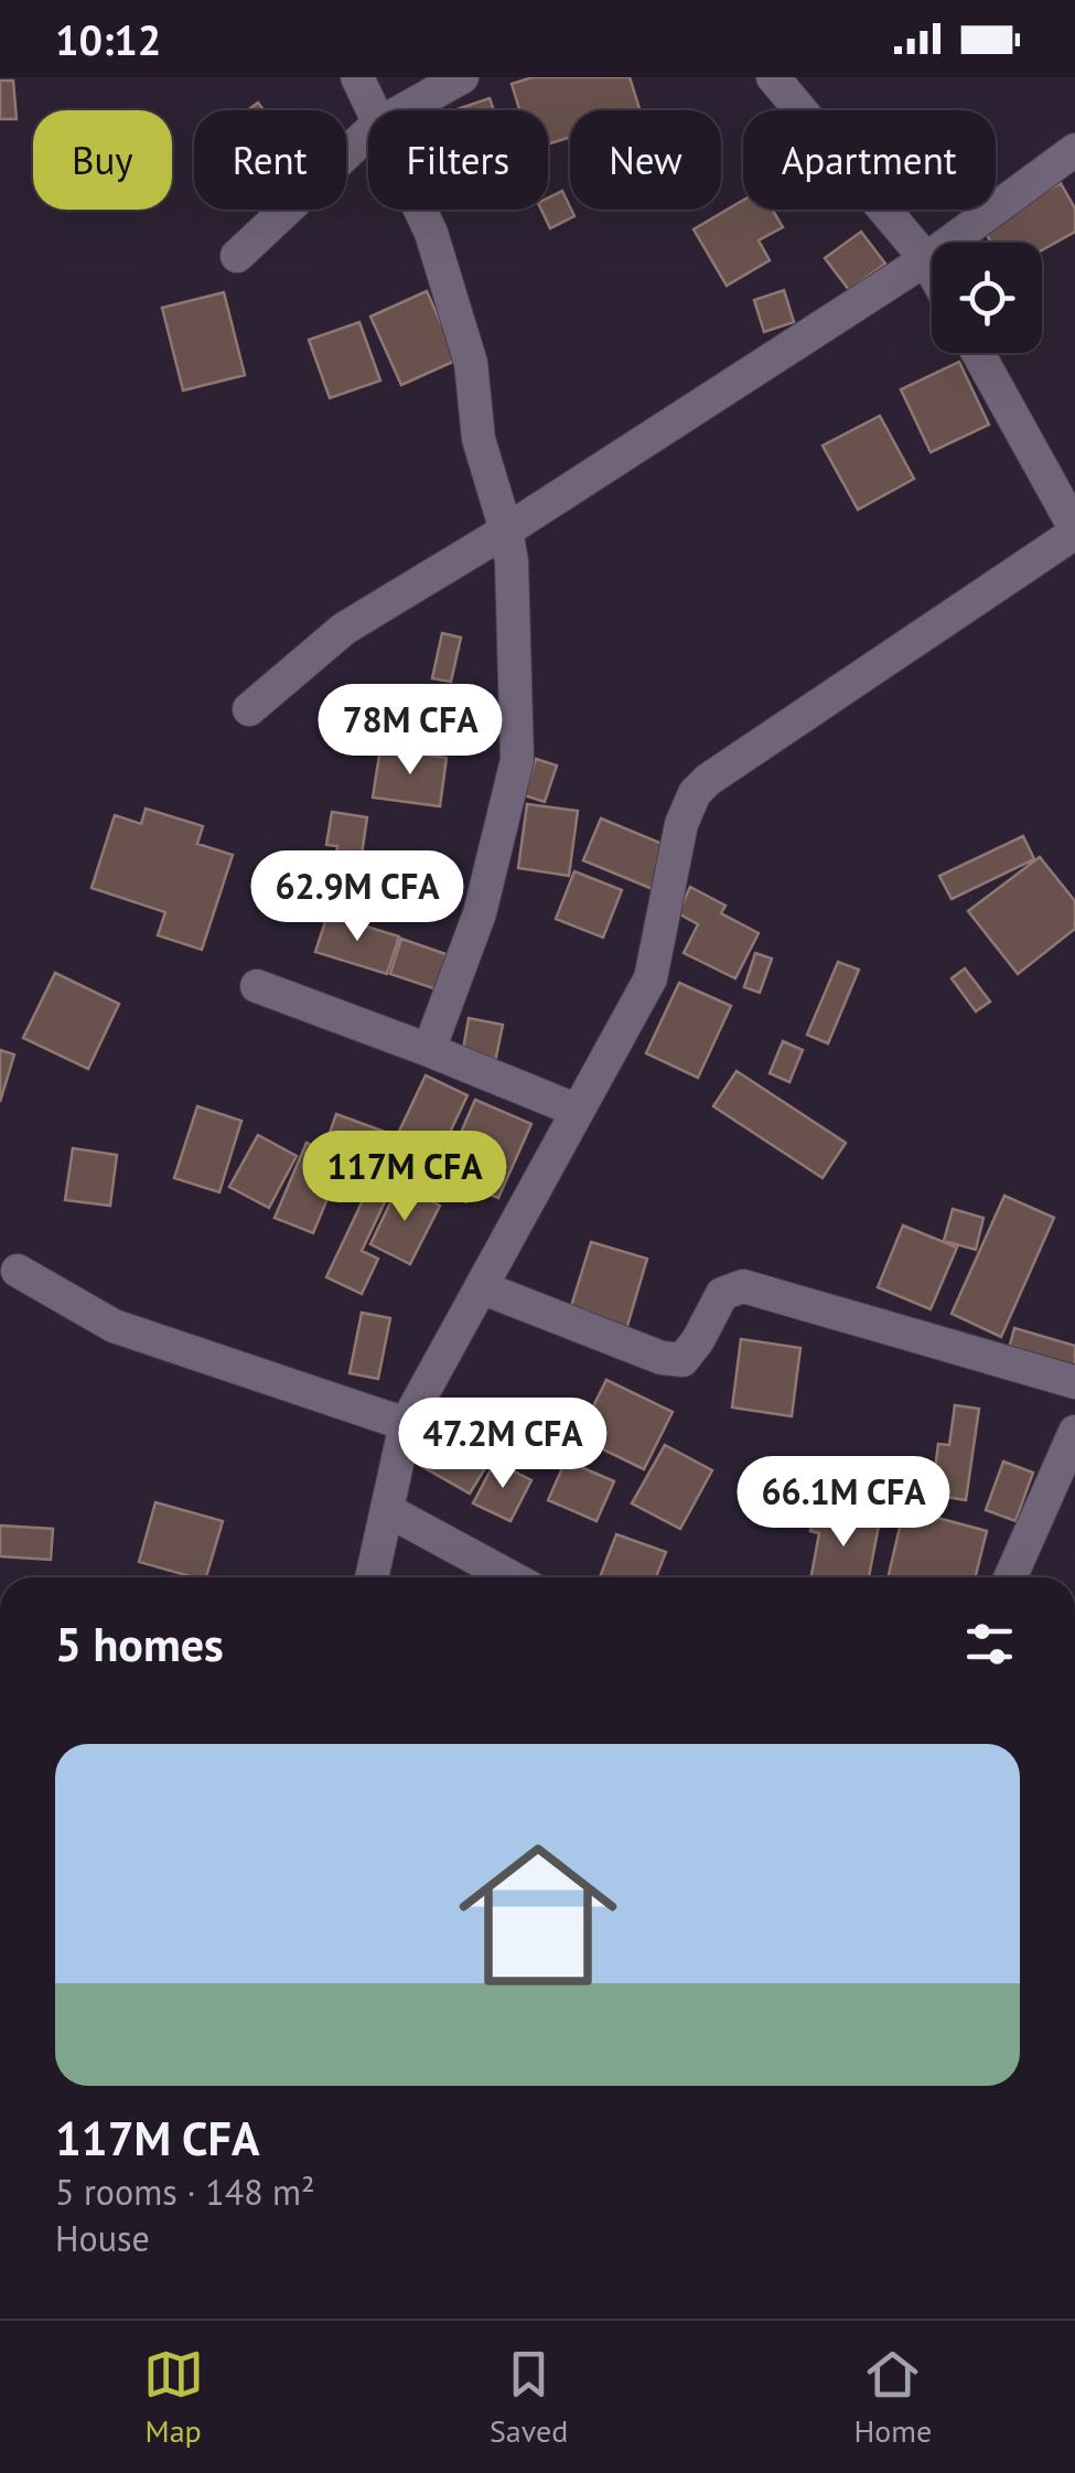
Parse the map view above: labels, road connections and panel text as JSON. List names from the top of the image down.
{
  "page": {
    "status": "10:12",
    "chip": [
      "Buy",
      "Rent",
      "Filters",
      "New",
      "Apartment"
    ],
    "price": [
      "78M CFA",
      "62.9M CFA",
      "117M CFA",
      "47.2M CFA",
      "66.1M CFA"
    ],
    "heading": "5 homes",
    "list": [
      {
        "name": "117M CFA",
        "note": "5 rooms · 148 m² · House"
      }
    ],
    "tabs": ["Map", "Saved", "Home"]
  }
}
